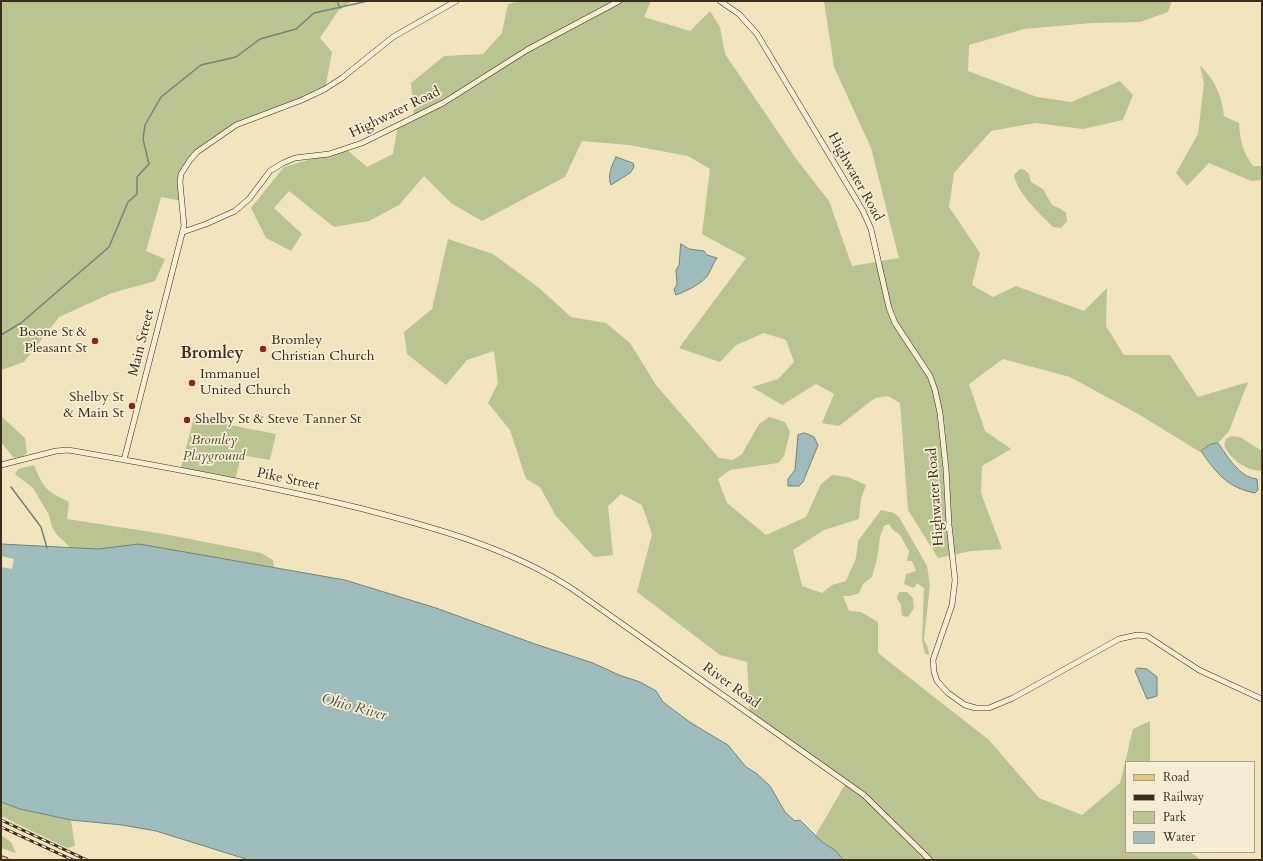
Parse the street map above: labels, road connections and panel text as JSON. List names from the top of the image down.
{
  "streets": {
    "street": [
      "Highwater Road",
      "Main Street",
      "Pike Street",
      "River Road"
    ]
  },
  "crossings": [
    ["Highwater Road", "Main Street"],
    ["Main Street", "Pike Street"],
    ["Pike Street", "River Road"]
  ],
  "districts": ["Bromley"],
  "water": ["Ohio River"],
  "parks": ["Bromley Playground"],
  "places": [
    "Boone St & Pleasant St",
    "Bromley Christian Church",
    "Immanuel United Church",
    "Shelby St & Main St",
    "Shelby St & Steve Tanner St"
  ],
  "legend": [
    "Road",
    "Railway",
    "Park",
    "Water"
  ]
}
